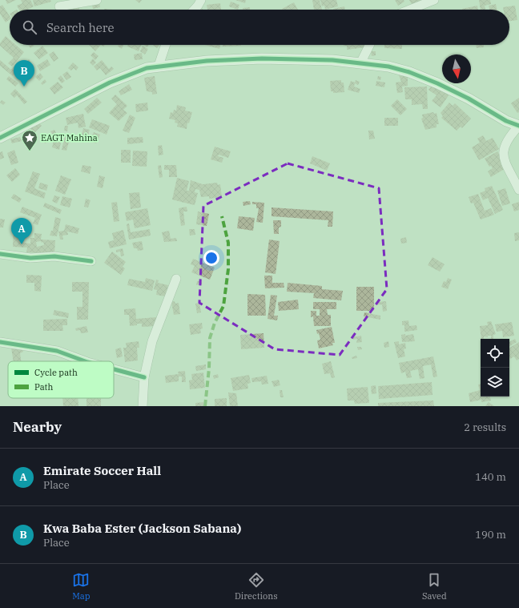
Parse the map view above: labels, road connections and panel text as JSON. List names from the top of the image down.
{
  "places": {
    "place": ["EAGT Mahina"]
  },
  "legend": ["Cycle path", "Path"],
  "north": "bottom",
  "page": {
    "search": "Search here",
    "pins": ["B", "A"],
    "heading": ["Nearby", "2 results"],
    "list": [
      {
        "mark": "A",
        "name": "Emirate Soccer Hall",
        "note": "Place",
        "value": "140 m"
      },
      {
        "mark": "B",
        "name": "Kwa Baba Ester (Jackson Sabana)",
        "note": "Place",
        "value": "190 m"
      }
    ],
    "nav": ["Map", "Directions", "Saved"]
  }
}
